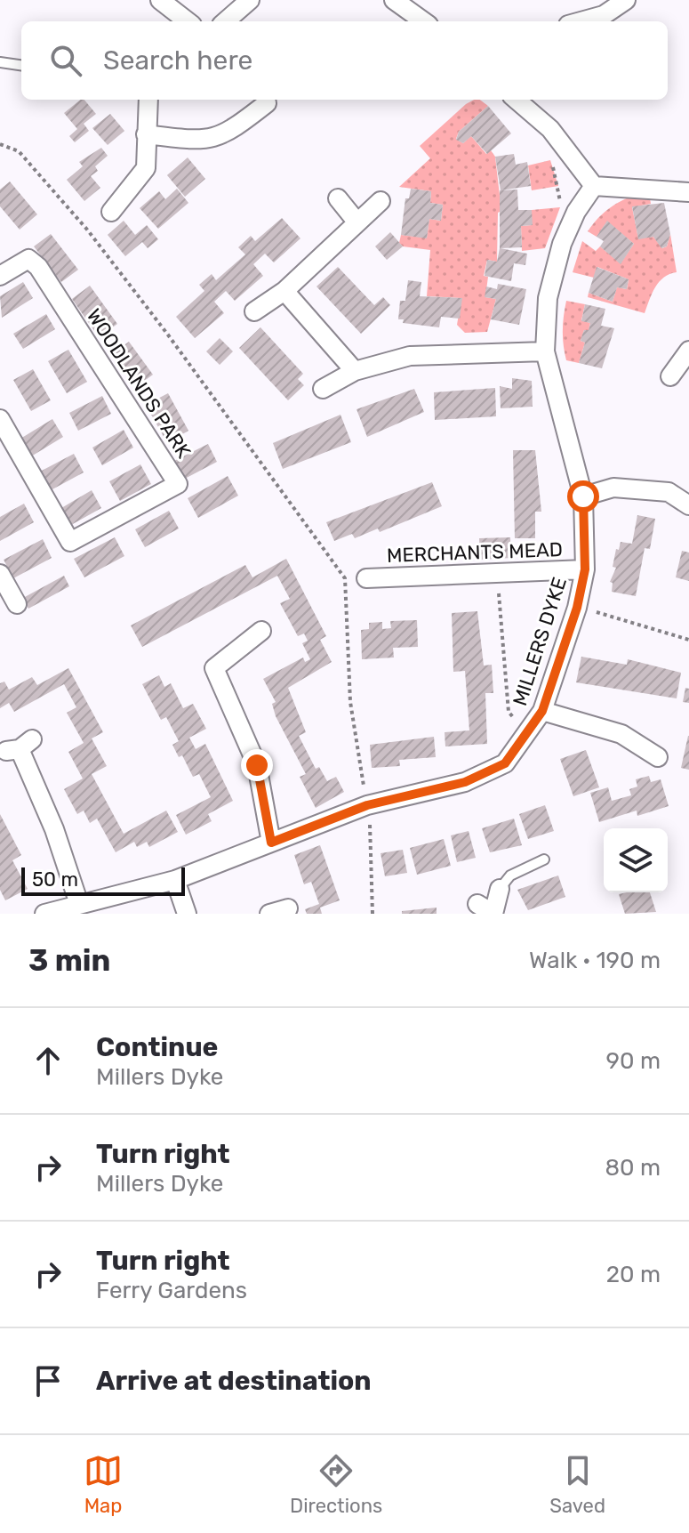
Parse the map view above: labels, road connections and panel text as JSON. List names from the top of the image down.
{
  "streets": {
    "street": ["WOODLANDS PARK", "MERCHANTS MEAD", "MILLERS DYKE"]
  },
  "crossings": [
    ["MERCHANTS MEAD", "MILLERS DYKE"]
  ],
  "scale_bar": "50 m",
  "page": {
    "search": "Search here",
    "scale": "50 m",
    "heading": ["3 min", "Walk · 190 m"],
    "list": [
      ["Continue", "Millers Dyke", "90 m"],
      ["Turn right", "Millers Dyke", "80 m"],
      ["Turn right", "Ferry Gardens", "20 m"],
      "Arrive at destination"
    ],
    "nav": ["Map", "Directions", "Saved"]
  }
}
